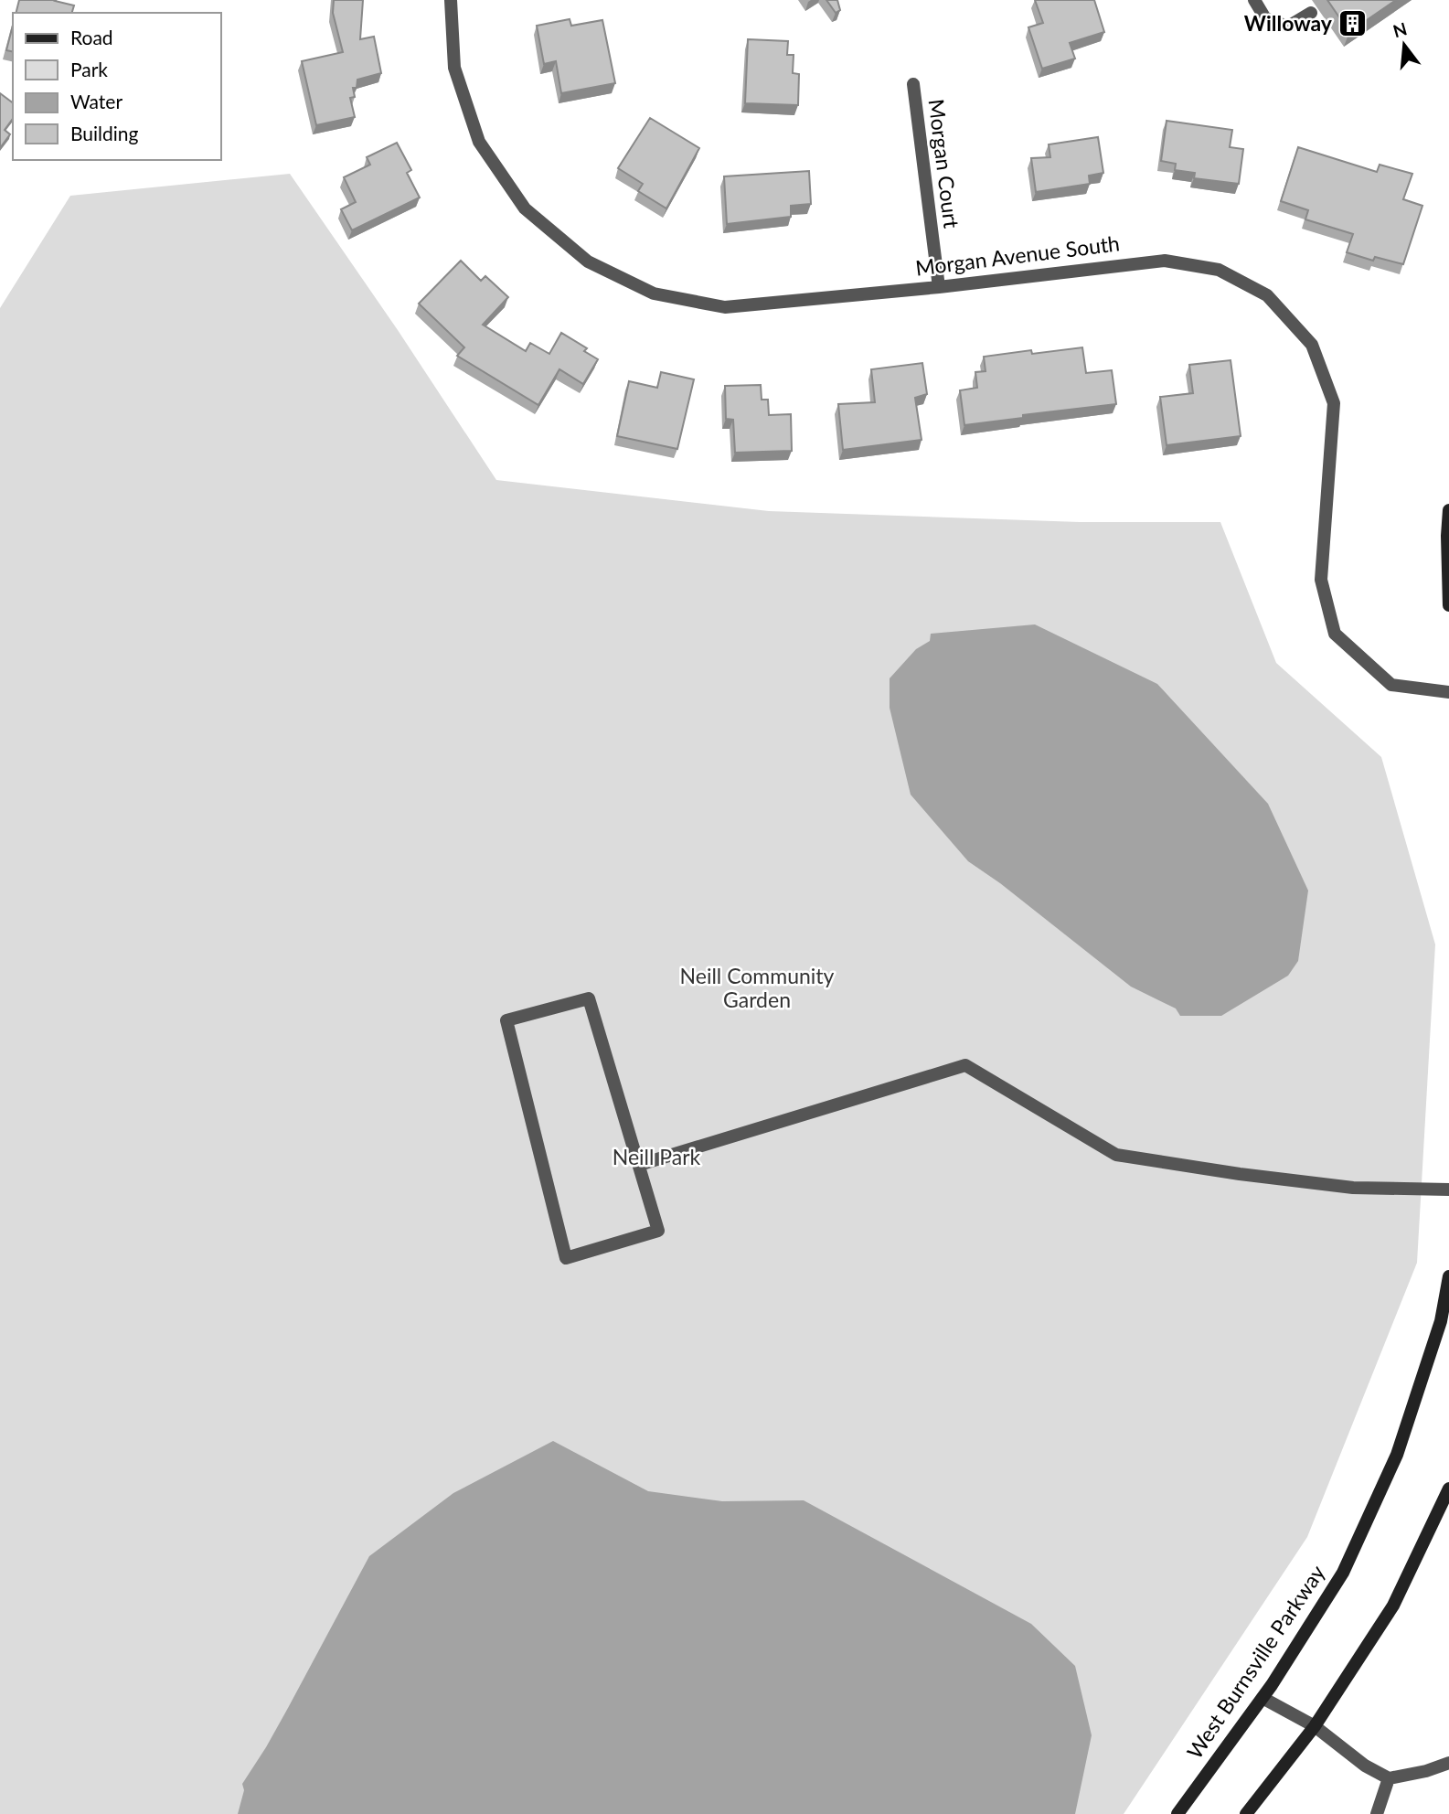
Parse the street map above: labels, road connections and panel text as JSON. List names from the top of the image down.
{
  "streets": {
    "street": ["Morgan Court", "Morgan Avenue South", "West Burnsville Parkway"]
  },
  "crossings": [
    ["Morgan Court", "Morgan Avenue South"]
  ],
  "parks": ["Neill Community Garden", "Neill Park"],
  "places": {
    "building": ["Willoway"]
  },
  "legend": [
    "Road",
    "Park",
    "Water",
    "Building"
  ],
  "north": "top"
}
